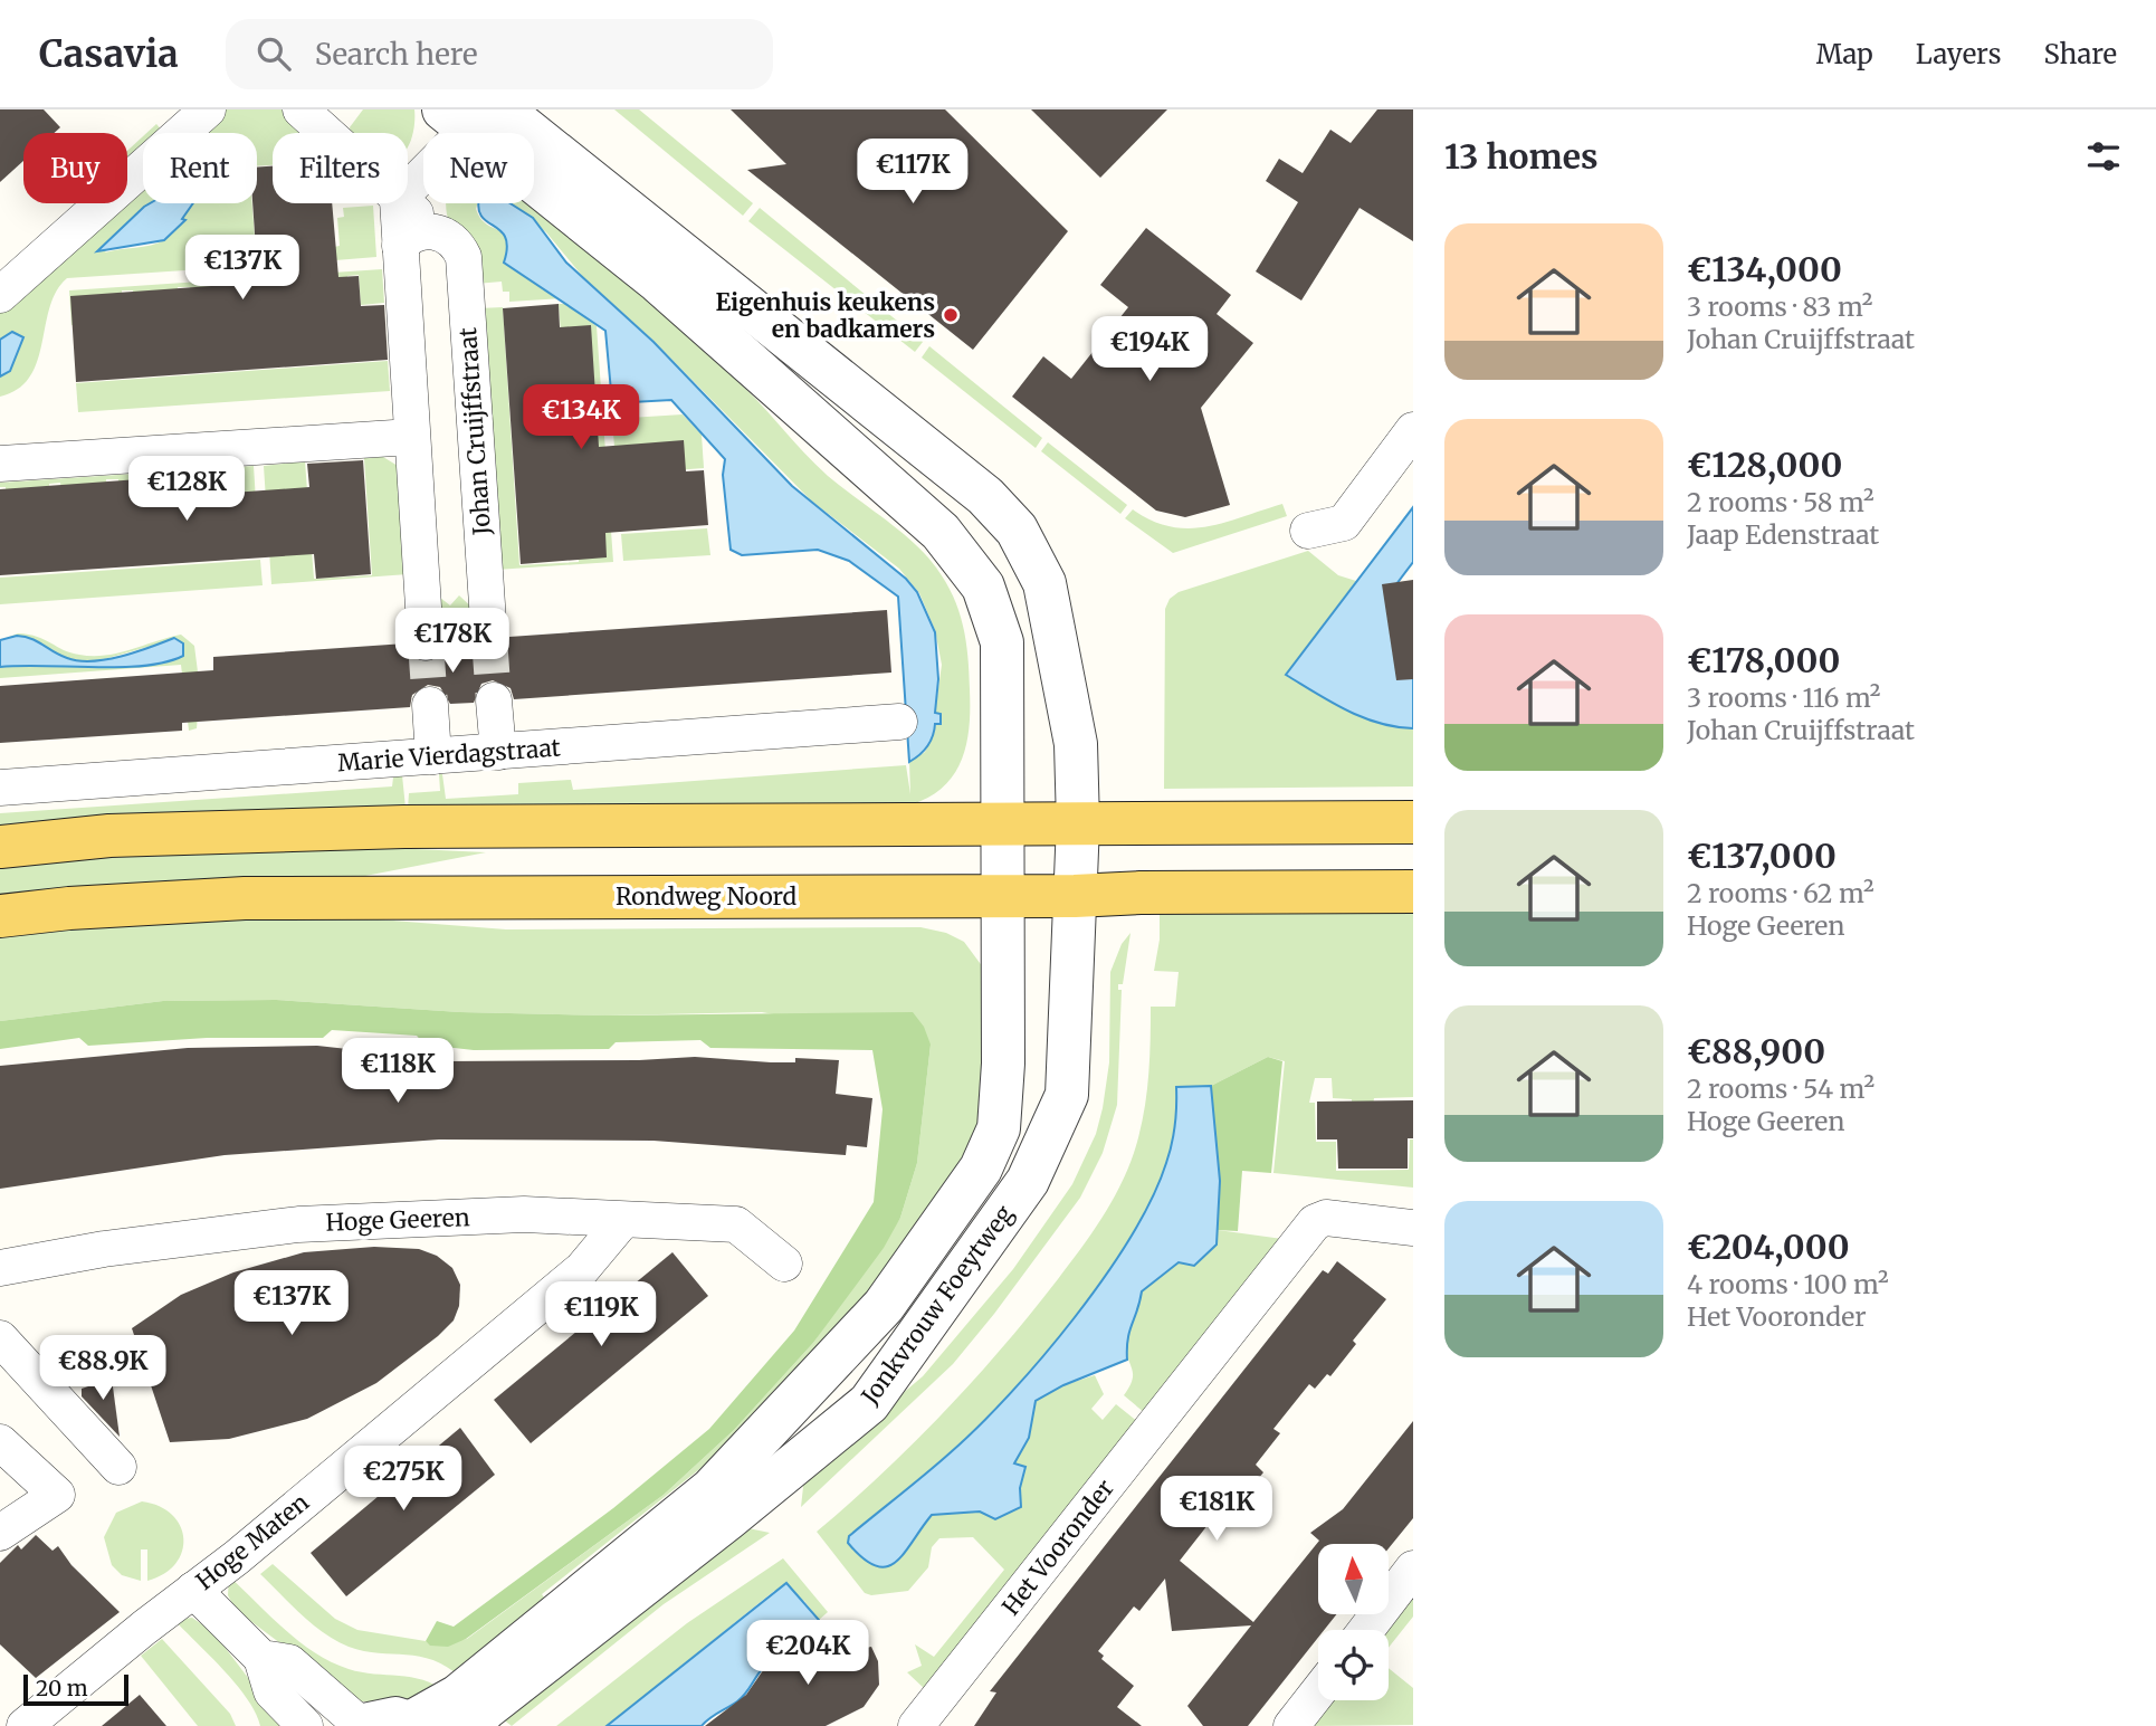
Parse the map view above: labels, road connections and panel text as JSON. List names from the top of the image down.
{
  "streets": {
    "main road": ["Rondweg Noord"],
    "street": [
      "Johan Cruijffstraat",
      "Marie Vierdagstraat",
      "Hoge Geeren",
      "Jonkvrouw Foeytweg",
      "Hoge Maten",
      "Het Vooronder"
    ]
  },
  "crossings": [
    ["Rondweg Noord", "Jonkvrouw Foeytweg"],
    ["Hoge Geeren", "Hoge Maten"]
  ],
  "places": ["Eigenhuis keukens en badkamers"],
  "scale_bar": "20 m",
  "north": "top",
  "page": {
    "header": "Casavia",
    "search": "Search here",
    "nav": ["Map", "Layers", "Share"],
    "heading": "13 homes",
    "chip": [
      "Buy",
      "Rent",
      "Filters",
      "New"
    ],
    "price": [
      "€117K",
      "€137K",
      "€194K",
      "€134K",
      "€128K",
      "€178K",
      "€118K",
      "€137K",
      "€119K",
      "€88.9K",
      "€275K",
      "€181K",
      "€204K"
    ],
    "list": [
      {
        "name": "€134,000",
        "note": "3 rooms · 83 m² · Johan Cruijffstraat"
      },
      {
        "name": "€128,000",
        "note": "2 rooms · 58 m² · Jaap Edenstraat"
      },
      {
        "name": "€178,000",
        "note": "3 rooms · 116 m² · Johan Cruijffstraat"
      },
      {
        "name": "€137,000",
        "note": "2 rooms · 62 m² · Hoge Geeren"
      },
      {
        "name": "€88,900",
        "note": "2 rooms · 54 m² · Hoge Geeren"
      },
      {
        "name": "€204,000",
        "note": "4 rooms · 100 m² · Het Vooronder"
      }
    ],
    "scale": "20 m"
  }
}
